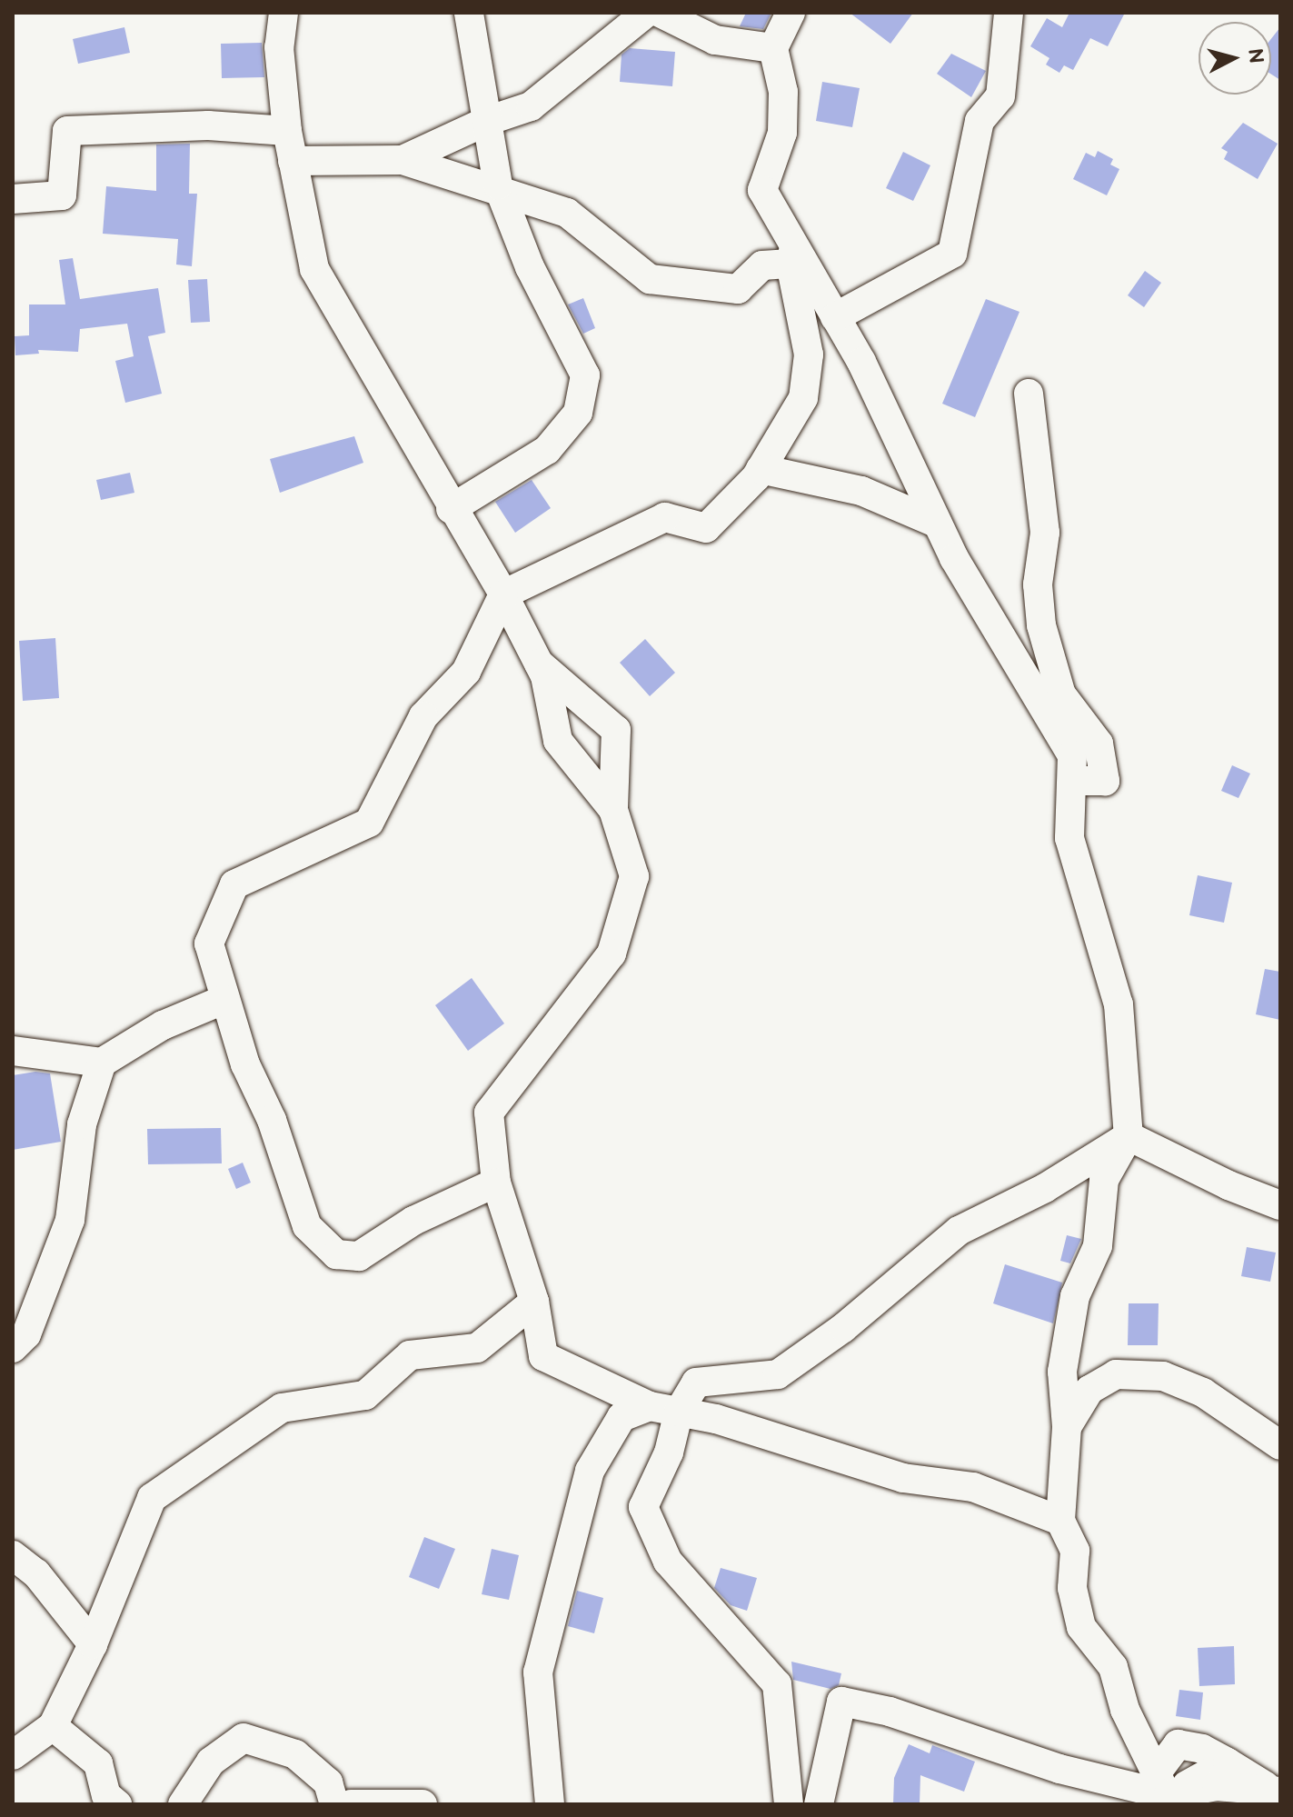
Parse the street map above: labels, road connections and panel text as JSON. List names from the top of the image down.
{
  "north": "right"
}
